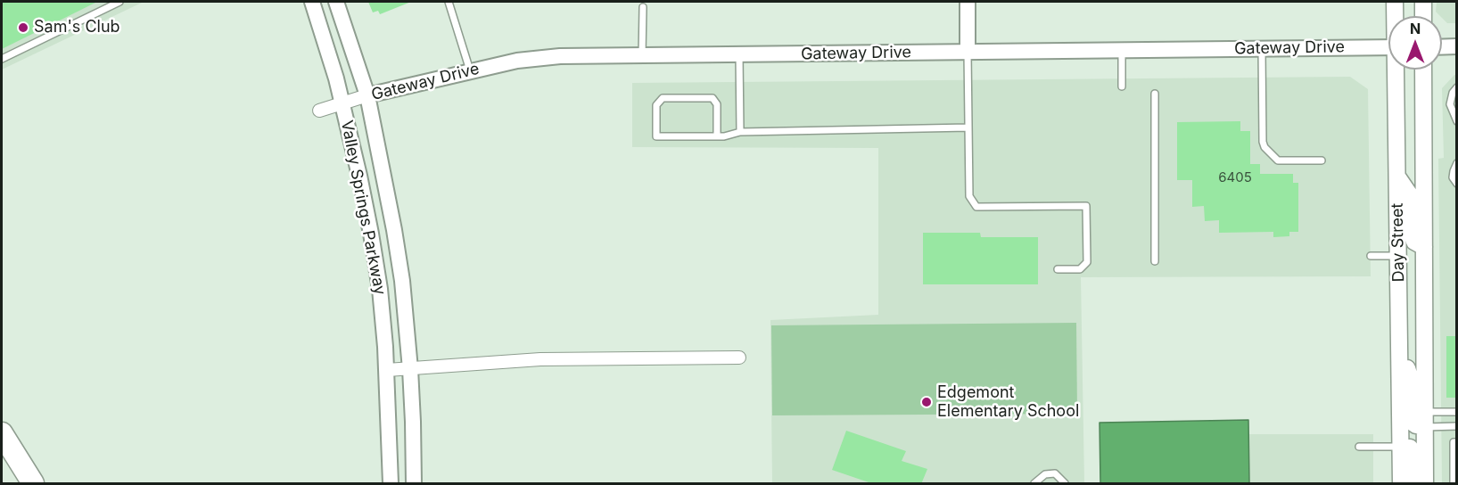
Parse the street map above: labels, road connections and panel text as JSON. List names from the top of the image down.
{
  "streets": {
    "main road": ["Day Street"],
    "street": ["Gateway Drive", "Valley Springs Parkway"]
  },
  "crossings": [
    ["Gateway Drive", "Valley Springs Parkway"]
  ],
  "places": ["Sam's Club", "Edgemont Elementary School"],
  "house_numbers": ["6405"],
  "north": "top"
}
